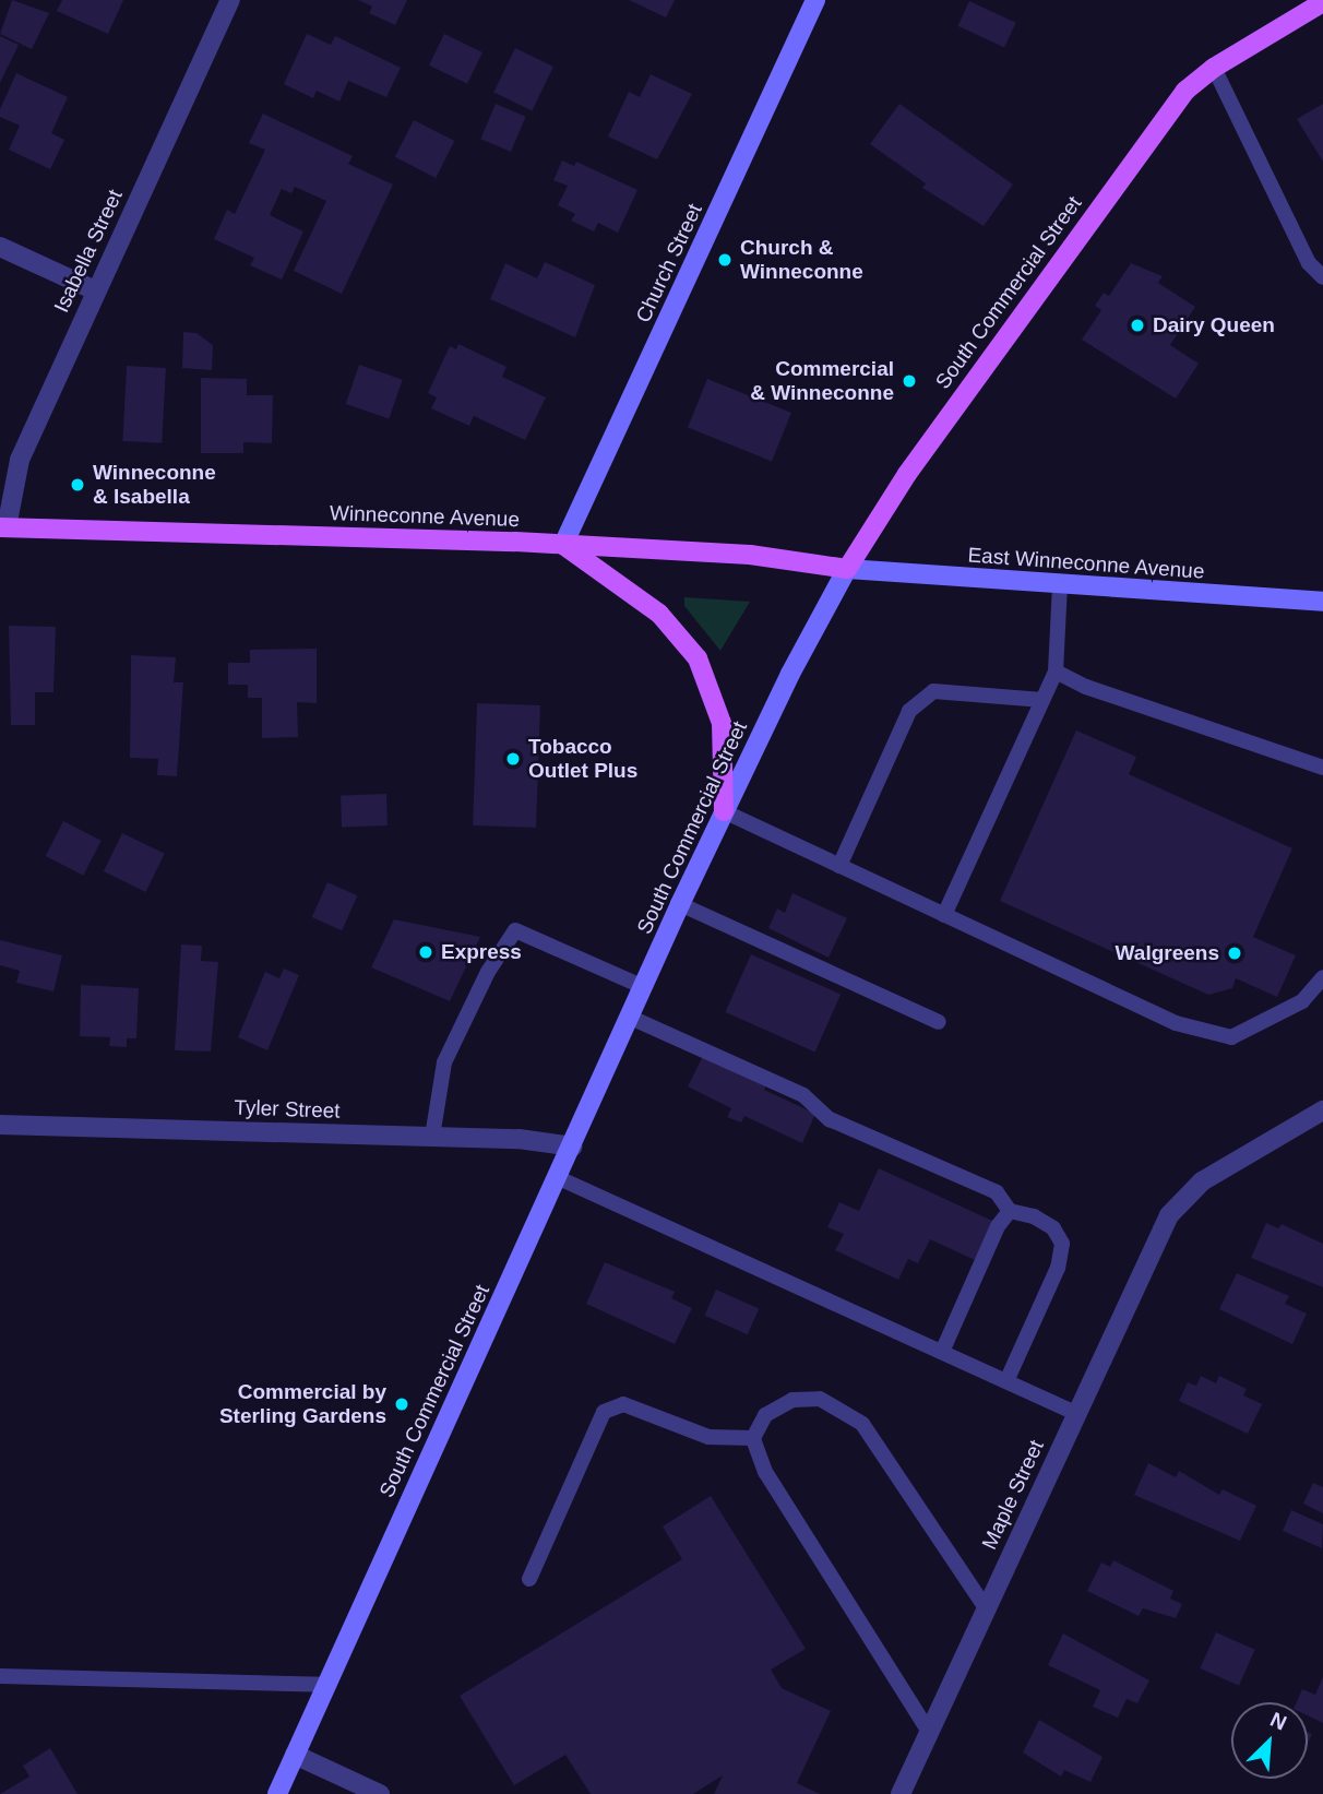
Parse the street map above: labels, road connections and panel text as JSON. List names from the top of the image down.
{
  "streets": {
    "main road": [
      "Church Street",
      "South Commercial Street",
      "Winneconne Avenue",
      "East Winneconne Avenue"
    ],
    "street": ["Isabella Street", "Tyler Street", "Maple Street"]
  },
  "crossings": [
    ["Isabella Street", "Winneconne Avenue"],
    ["Church Street", "Winneconne Avenue"],
    ["South Commercial Street", "Winneconne Avenue"],
    ["South Commercial Street", "East Winneconne Avenue"],
    ["South Commercial Street", "Tyler Street"],
    ["Winneconne Avenue", "East Winneconne Avenue"]
  ],
  "places": [
    "Church & Winneconne",
    "Dairy Queen",
    "Commercial & Winneconne",
    "Winneconne & Isabella",
    "Tobacco Outlet Plus",
    "Express",
    "Walgreens",
    "Commercial by Sterling Gardens"
  ],
  "north": "top right"
}
